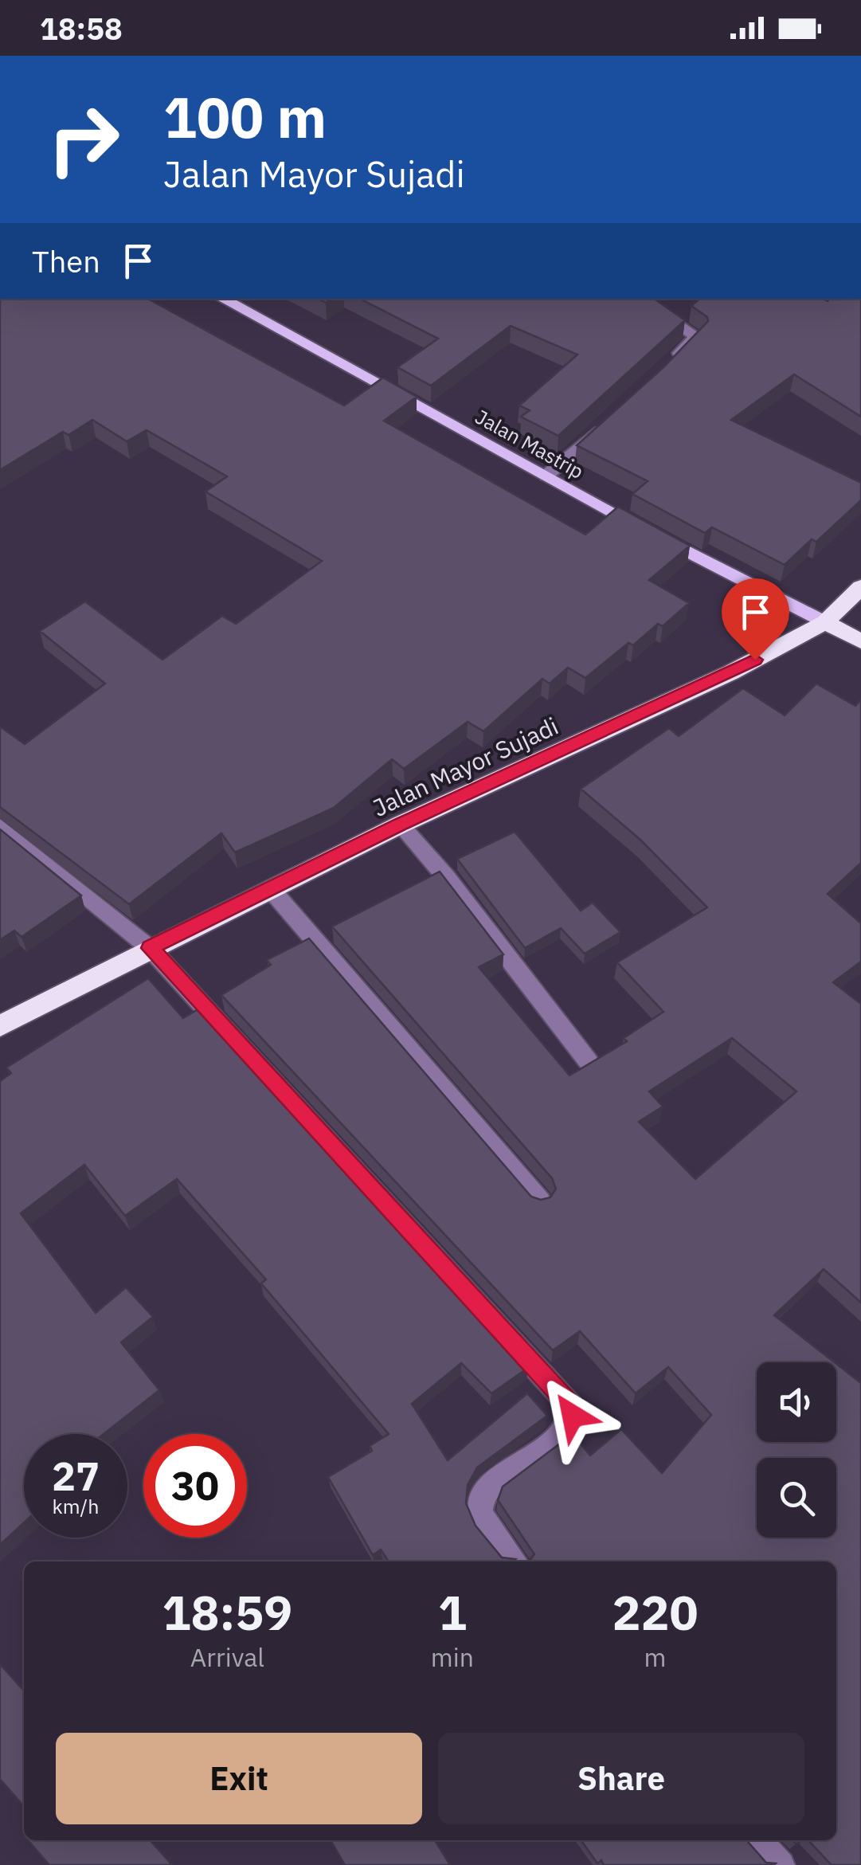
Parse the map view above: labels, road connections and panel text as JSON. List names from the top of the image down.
{
  "streets": {
    "highway": ["Jalan Mayor Sujadi"],
    "main road": ["Jalan Mastrip"]
  },
  "crossings": [
    ["Jalan Mastrip", "Jalan Mayor Sujadi"]
  ],
  "page": {
    "status": "18:58",
    "turn": ["100 m", "Jalan Mayor Sujadi"],
    "then": "Then",
    "speed": "27 km/h",
    "limit": "30",
    "eta": [
      "18:59",
      "Arrival",
      "1",
      "min",
      "220",
      "m"
    ],
    "buttons": ["Exit", "Share"]
  }
}
